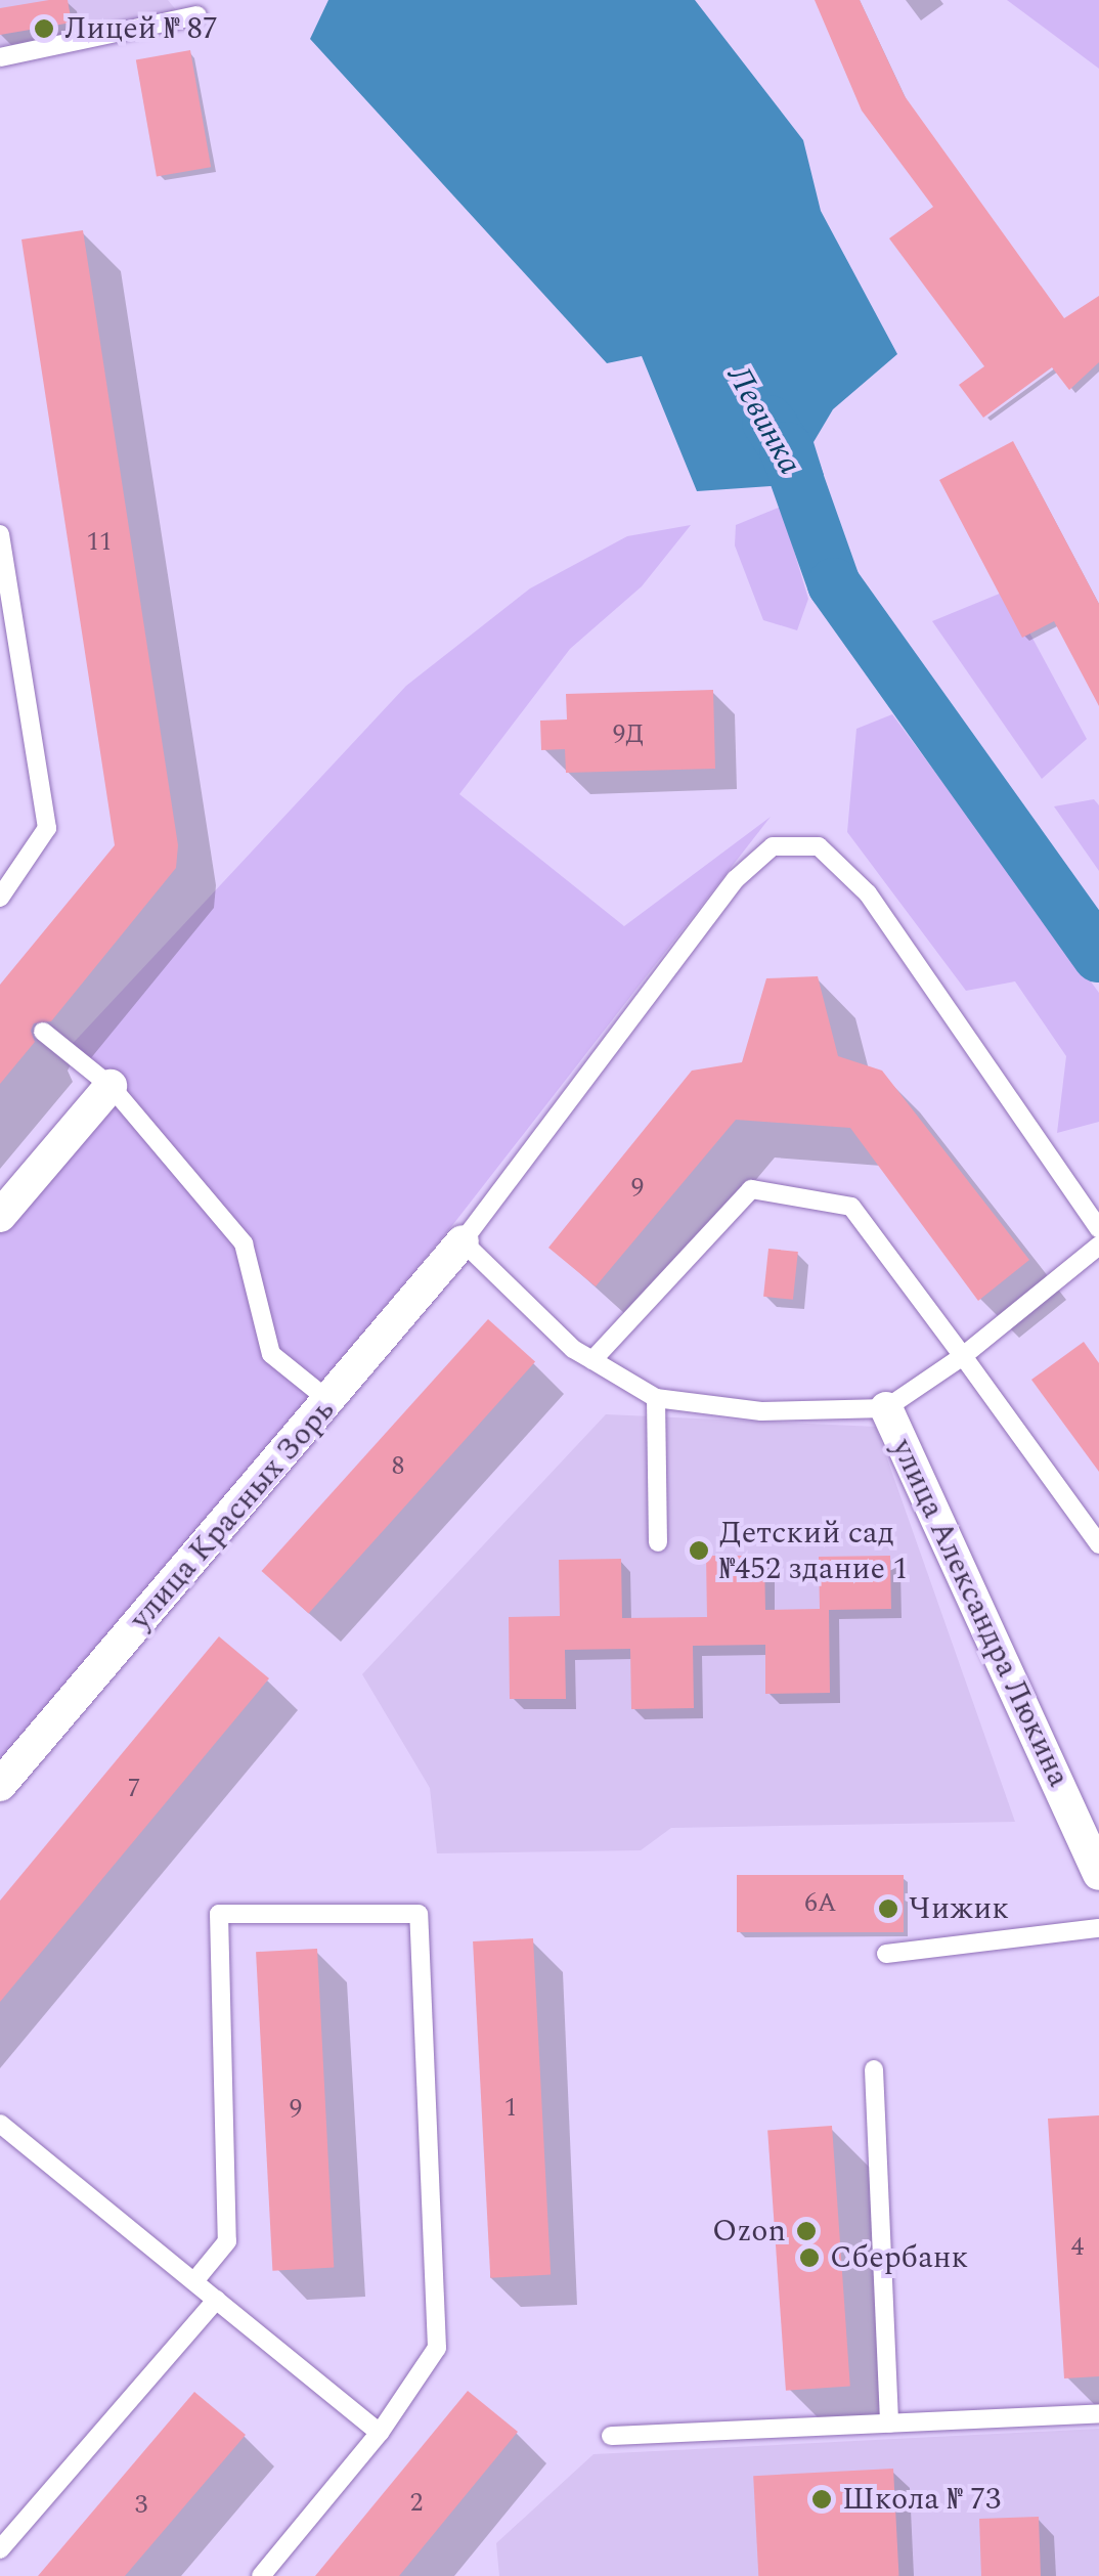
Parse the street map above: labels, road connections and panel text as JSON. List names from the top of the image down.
{
  "streets": {
    "street": ["улица Красных Зорь", "улица Александра Люкина"]
  },
  "water": ["Левинка"],
  "places": [
    "Лицей № 87",
    "Детский сад №452 здание 1",
    "Чижик",
    "Ozon",
    "Сбербанк",
    "Школа № 73"
  ],
  "house_numbers": [
    "11",
    "9Д",
    "9",
    "8",
    "7",
    "6А",
    "1",
    "9",
    "4",
    "2",
    "3"
  ]
}
